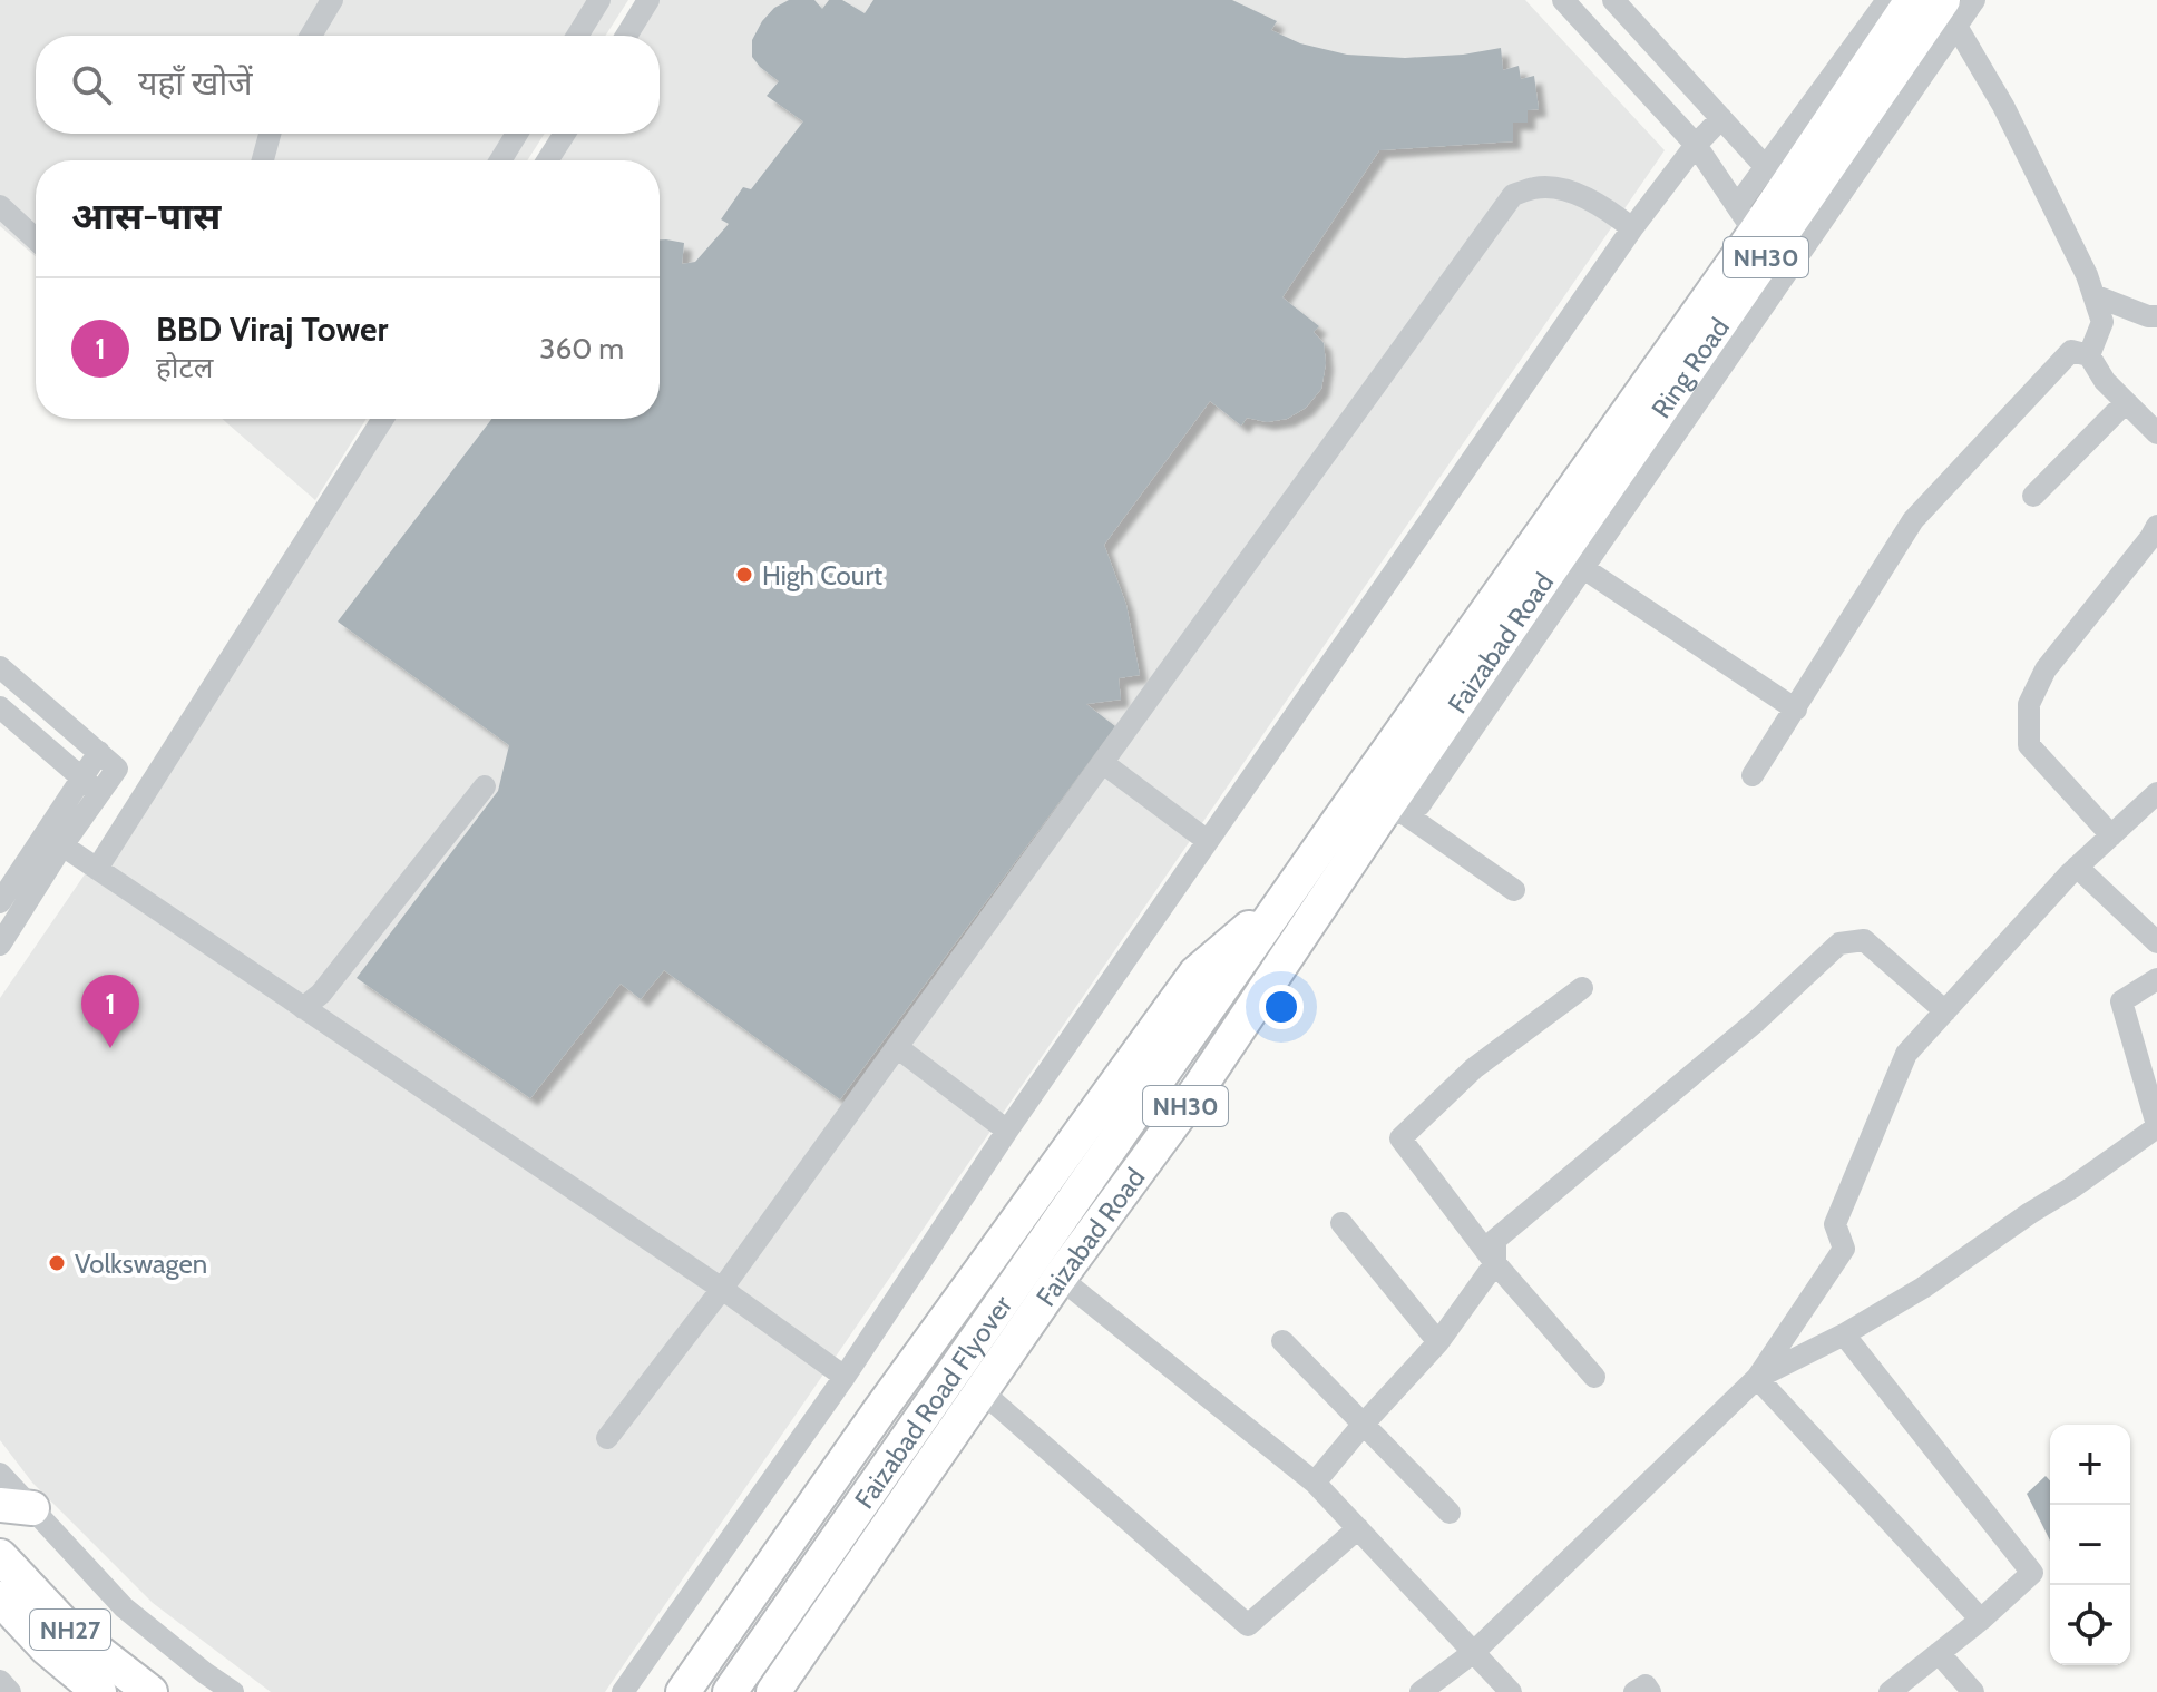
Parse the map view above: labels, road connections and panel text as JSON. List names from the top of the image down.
{
  "streets": {
    "highway": [
      "NH30",
      "Ring Road",
      "Faizabad Road",
      "Faizabad Road Flyover",
      "NH27"
    ]
  },
  "crossings": [
    ["NH30", "Faizabad Road"],
    ["NH30", "Faizabad Road Flyover"],
    ["Ring Road", "Faizabad Road"],
    ["Faizabad Road", "Faizabad Road Flyover"]
  ],
  "places": ["High Court", "Volkswagen"],
  "page": {
    "search": "यहाँ खोजें",
    "heading": "आस-पास",
    "list": [
      {
        "mark": "1",
        "name": "BBD Viraj Tower",
        "note": "होटल",
        "value": "360 m"
      }
    ],
    "pins": "1",
    "map_buttons": ["+", "−"]
  }
}
